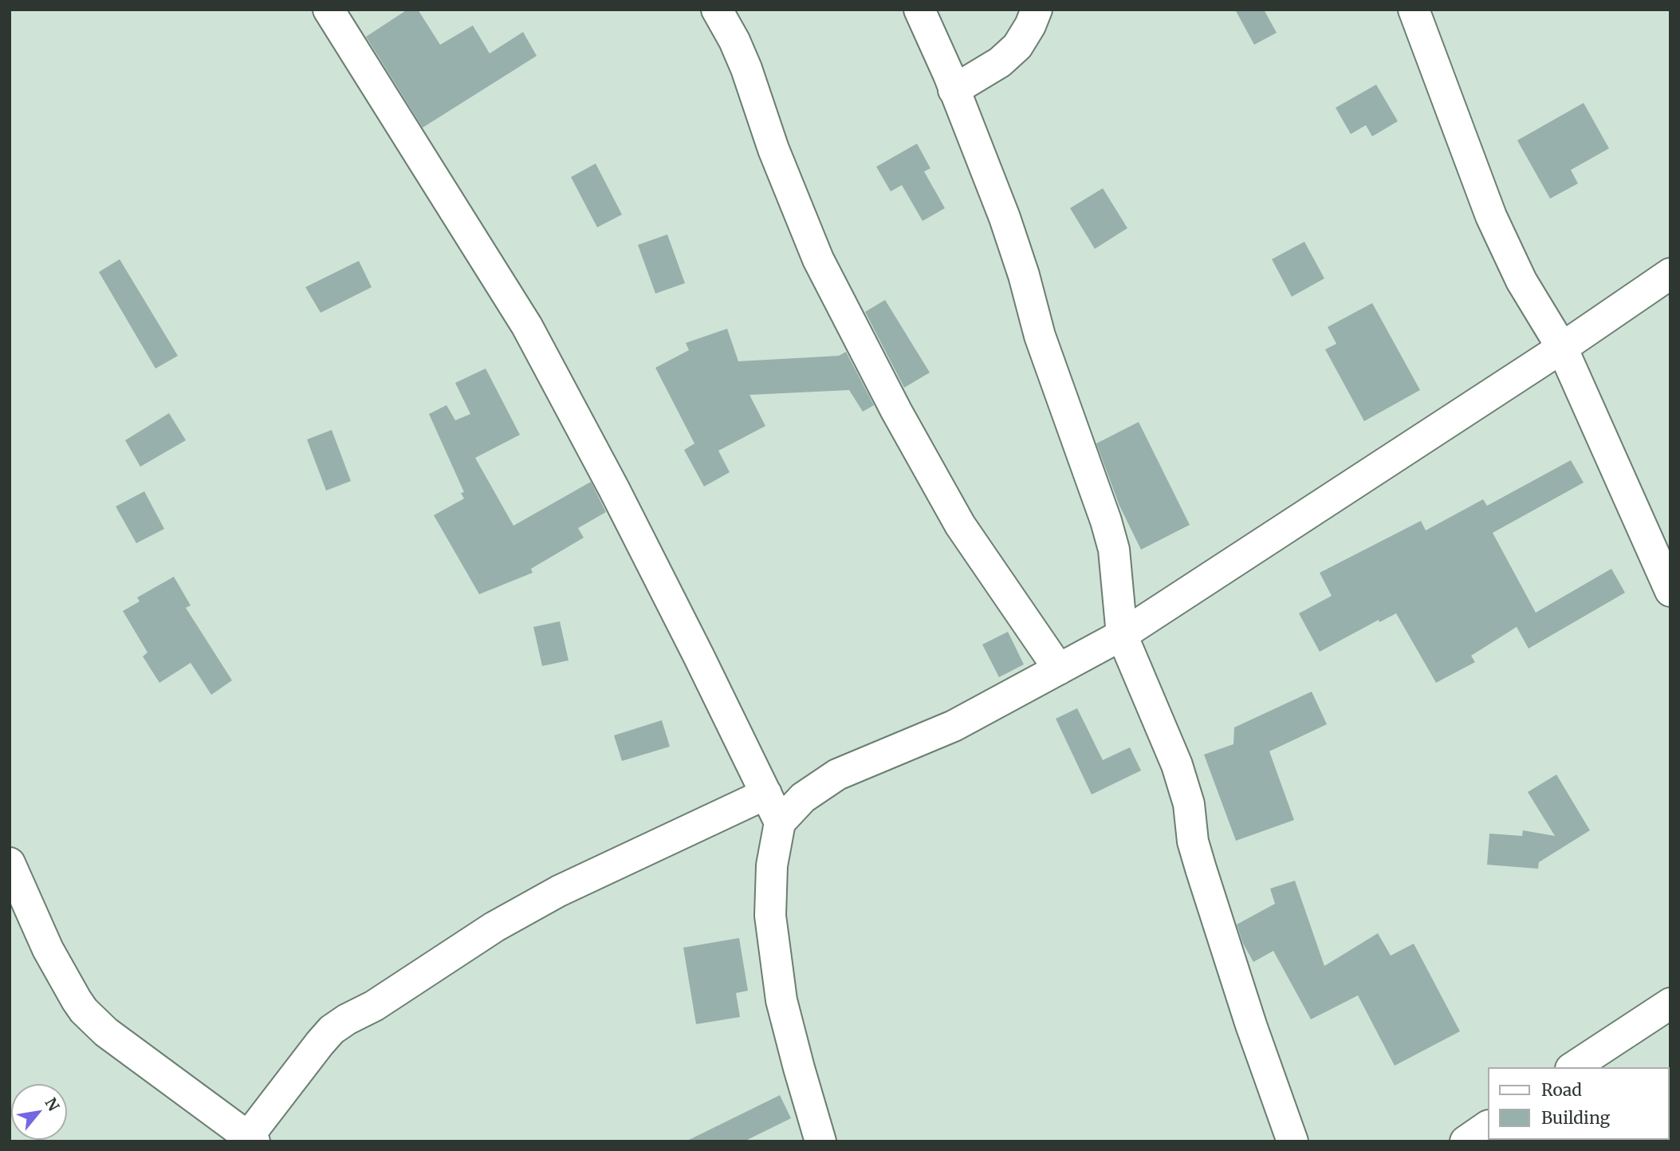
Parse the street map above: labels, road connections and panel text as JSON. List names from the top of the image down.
{
  "legend": ["Road", "Building"],
  "north": "top right"
}
